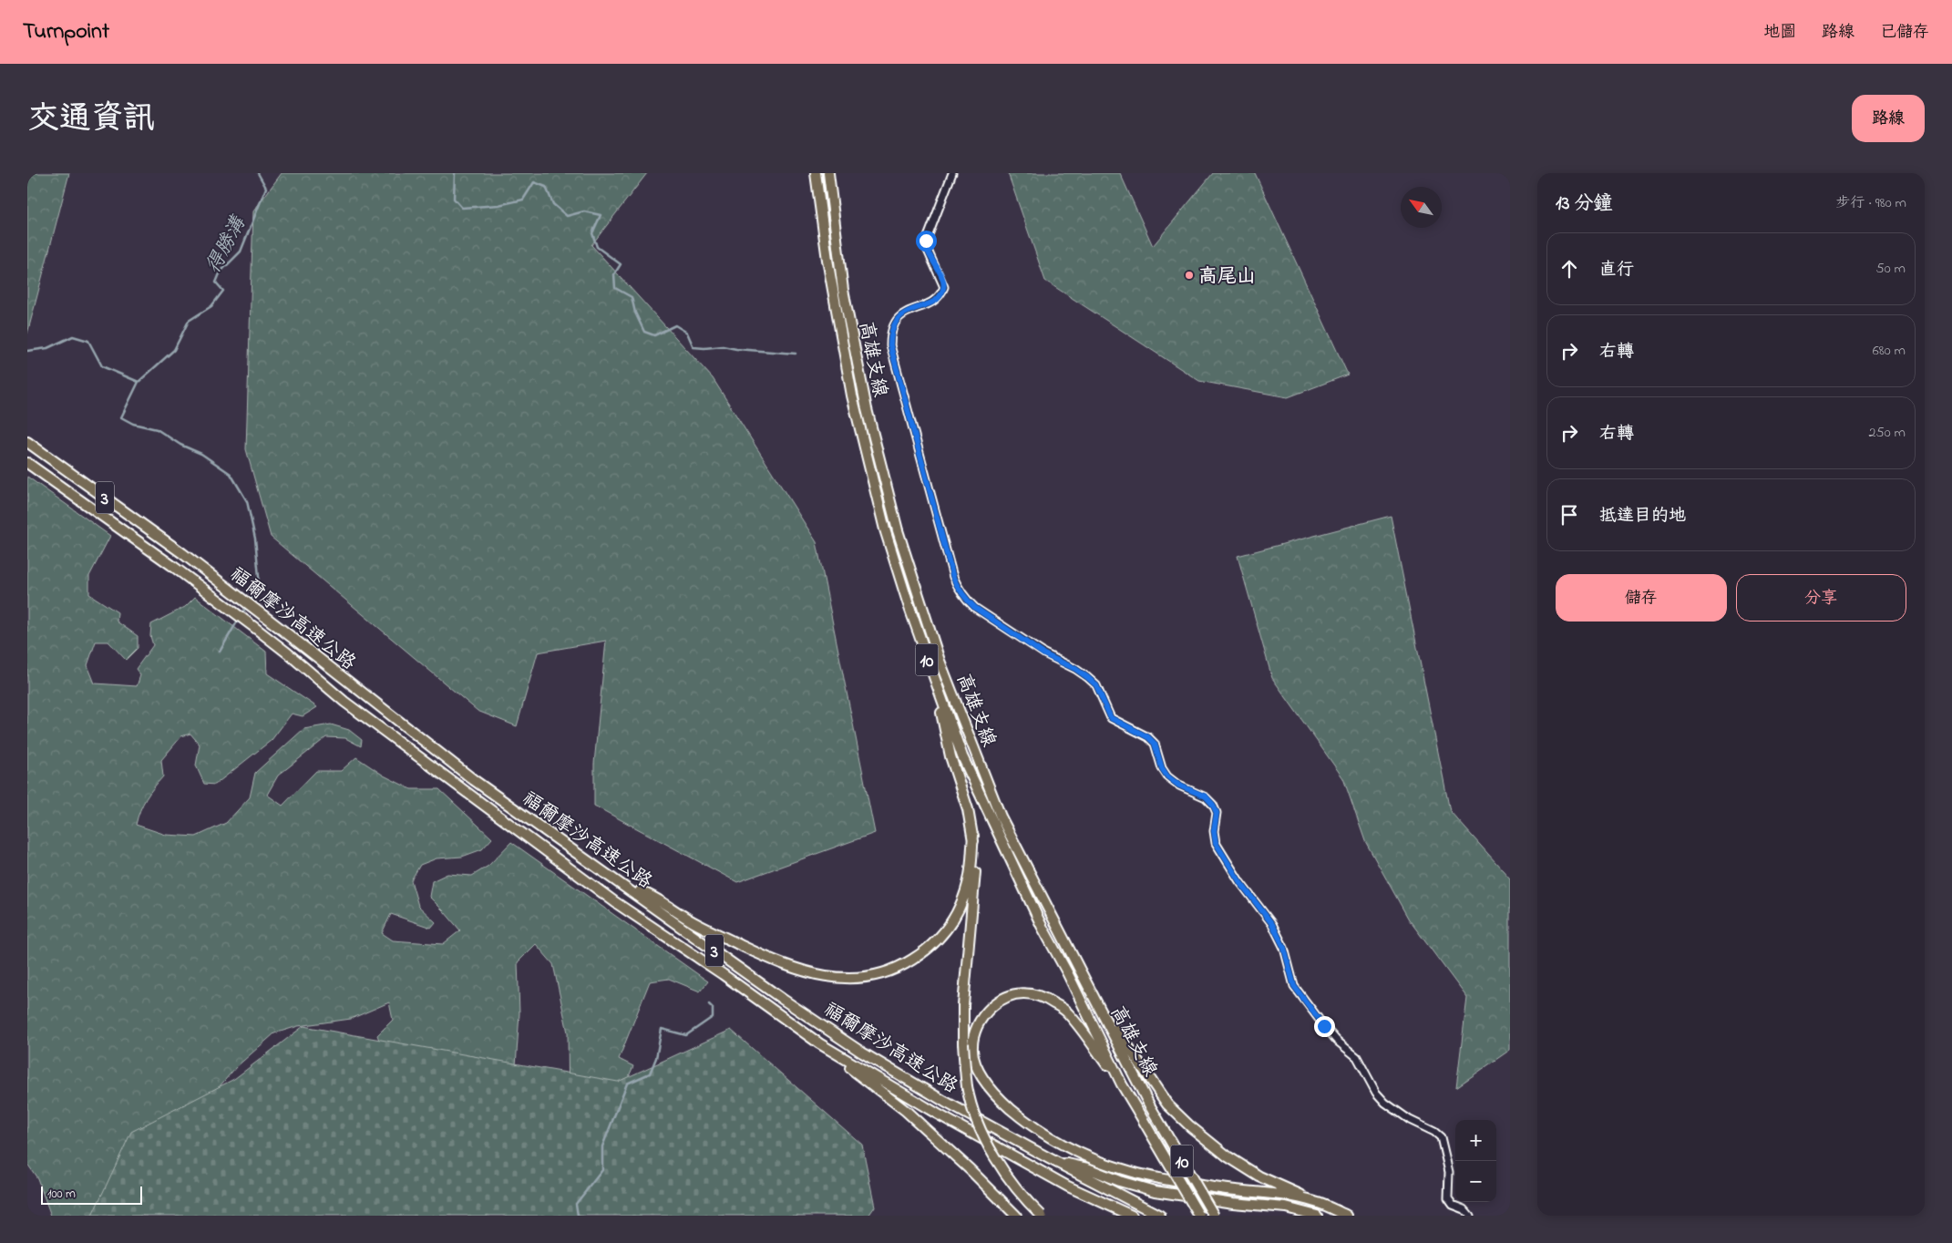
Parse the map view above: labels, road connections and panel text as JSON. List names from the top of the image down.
{
  "streets": {
    "highway": [
      "高雄支線",
      "3",
      "福爾摩沙高速公路",
      "10"
    ]
  },
  "water": ["得勝溝"],
  "places": ["高尾山"],
  "scale_bar": "100 m",
  "north": "top left",
  "page": {
    "header": "Turnpoint",
    "nav": ["地圖", "路線", "已儲存"],
    "title": "交通資訊",
    "buttons": [
      "路線",
      ["儲存", "分享"]
    ],
    "heading": ["13 分鐘", "步行 · 980 m"],
    "list": [
      ["直行", "50 m"],
      ["右轉", "680 m"],
      ["右轉", "250 m"],
      "抵達目的地"
    ],
    "map_buttons": ["+", "−"],
    "scale": "100 m"
  }
}
